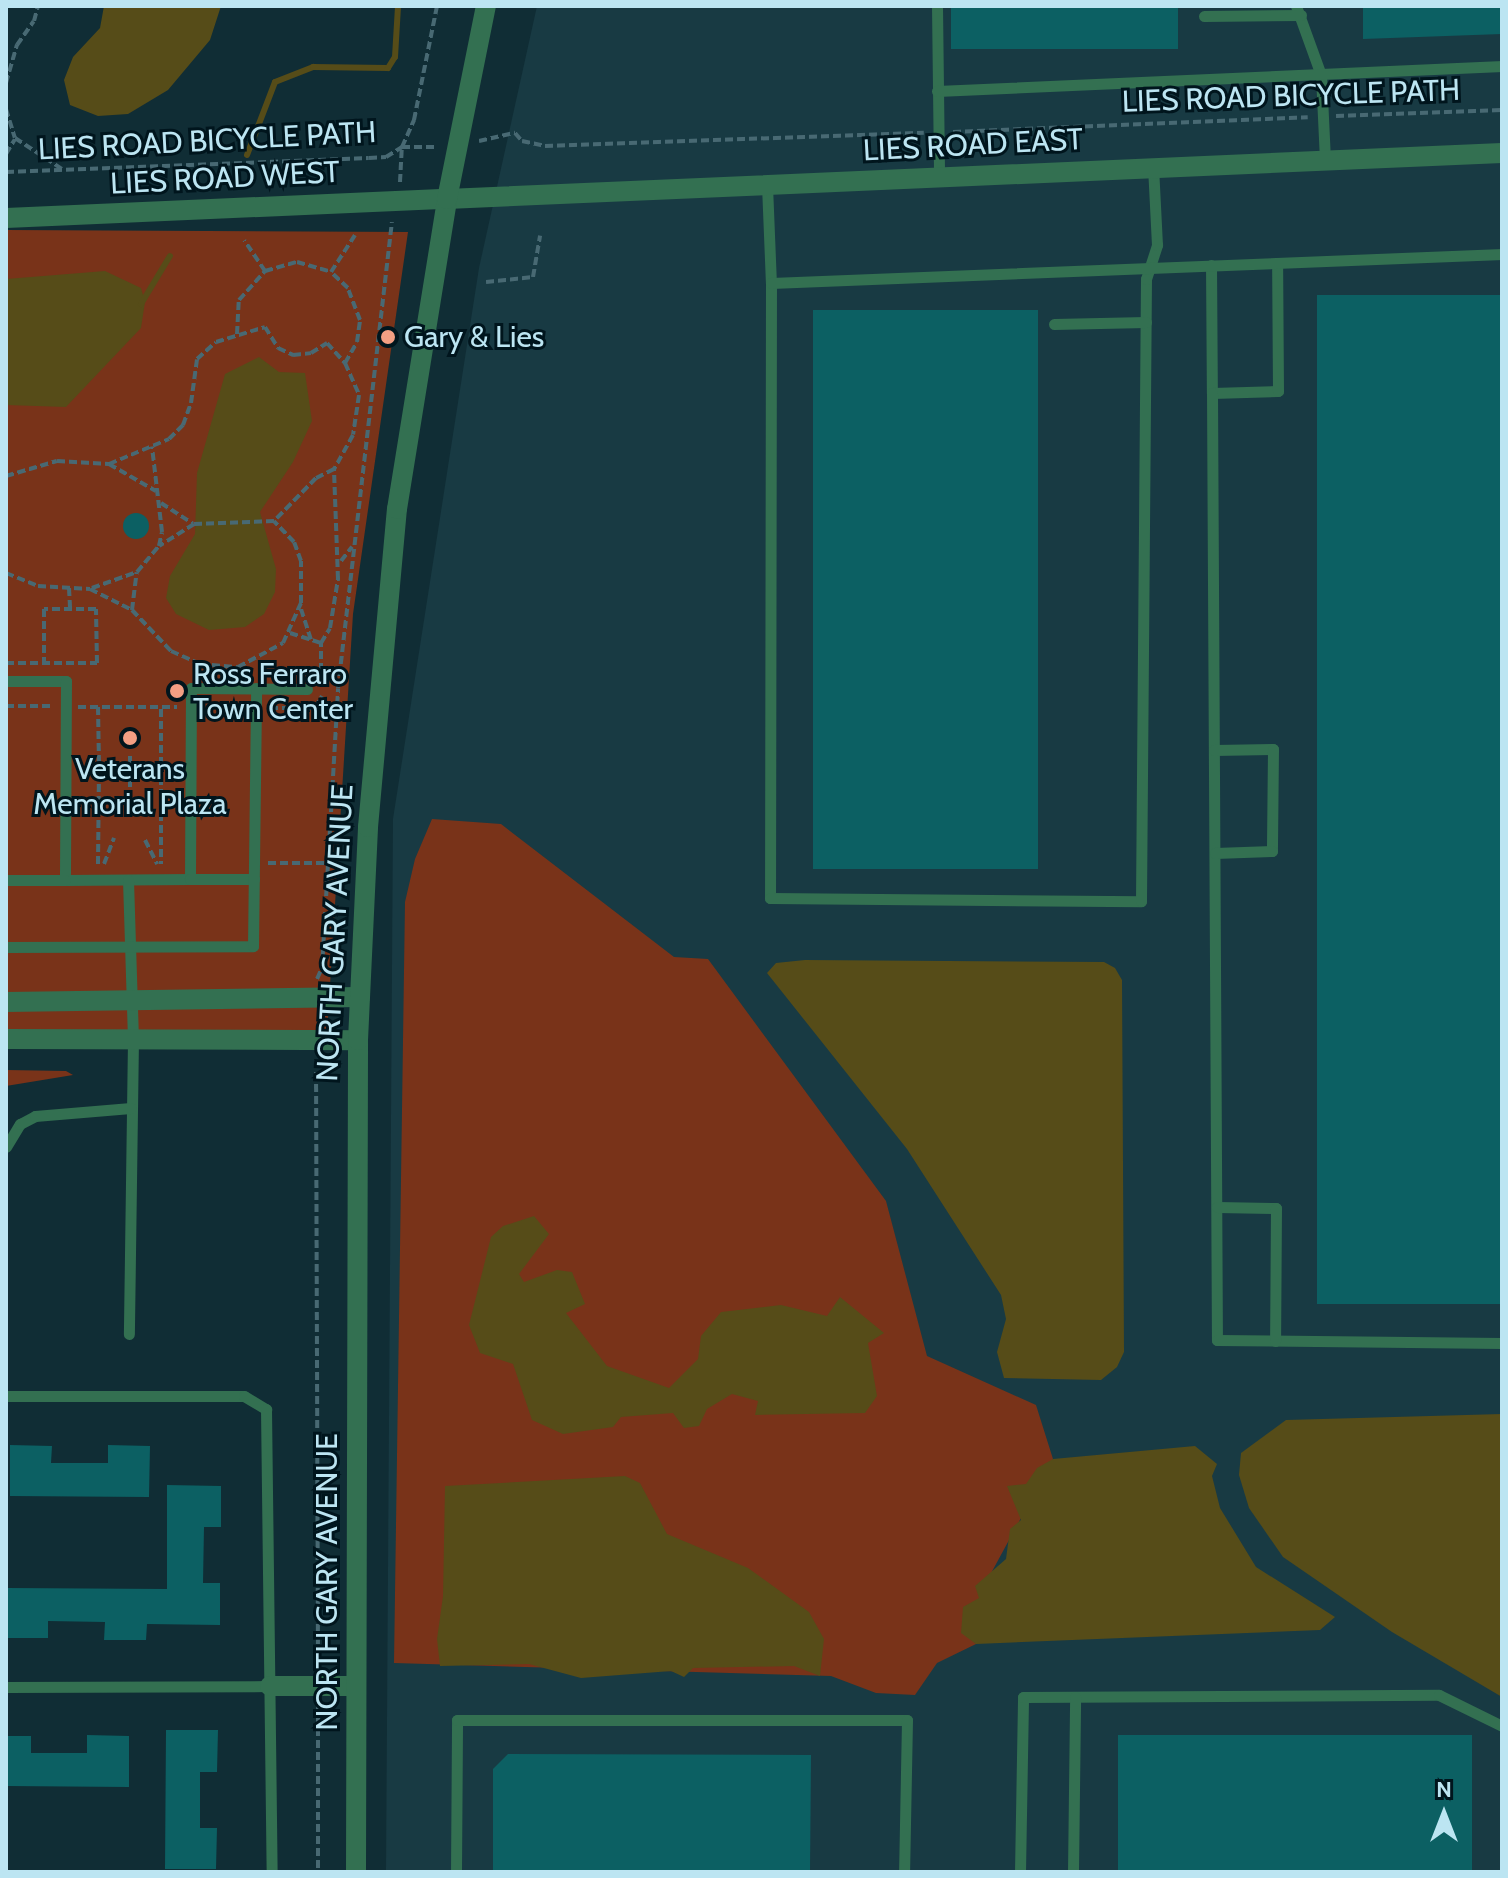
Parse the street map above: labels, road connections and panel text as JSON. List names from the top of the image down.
{
  "streets": {
    "street": ["LIES ROAD EAST", "LIES ROAD WEST", "NORTH GARY AVENUE"],
    "path": ["LIES ROAD BICYCLE PATH"]
  },
  "crossings": [
    ["LIES ROAD EAST", "LIES ROAD WEST"],
    ["LIES ROAD EAST", "NORTH GARY AVENUE"],
    ["LIES ROAD WEST", "NORTH GARY AVENUE"]
  ],
  "places": ["Gary & Lies", "Ross Ferraro Town Center", "Veterans Memorial Plaza"],
  "north": "top"
}
